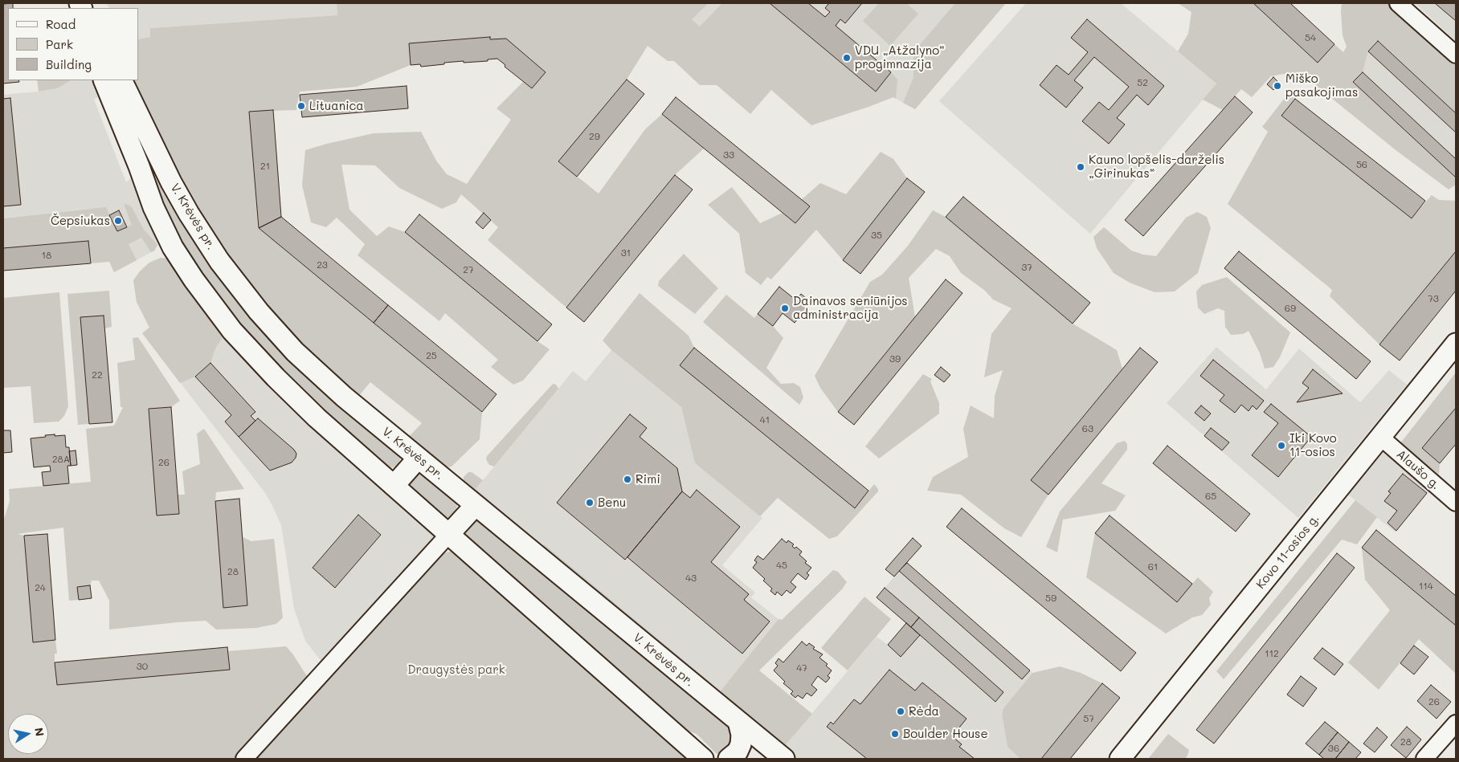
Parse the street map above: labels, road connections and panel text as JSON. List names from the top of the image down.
{
  "streets": {
    "main road": ["V. Krėvės pr.", "Kovo 11-osios g."],
    "street": ["Alaušo g."]
  },
  "crossings": [
    ["Alaušo g.", "Kovo 11-osios g."]
  ],
  "parks": ["Draugystės park"],
  "places": [
    "VDU „Atžalyno“ progimnazija",
    "Miško pasakojimas",
    "Lituanica",
    "Kauno lopšelis-darželis „Girinukas“",
    "Čepsiukas",
    "Dainavos seniūnijos administracija",
    "Iki Kovo 11-osios",
    "Rimi",
    "Benu",
    "Rėda",
    "Boulder House"
  ],
  "house_numbers": [
    "54",
    "52",
    "29",
    "33",
    "56",
    "21",
    "35",
    "31",
    "18",
    "23",
    "37",
    "27",
    "73",
    "69",
    "25",
    "39",
    "22",
    "41",
    "63",
    "28A",
    "26",
    "65",
    "45",
    "61",
    "28",
    "43",
    "114",
    "24",
    "59",
    "112",
    "30",
    "47",
    "26",
    "57",
    "28",
    "36"
  ],
  "legend": ["Road", "Park", "Building"],
  "north": "right"
}
